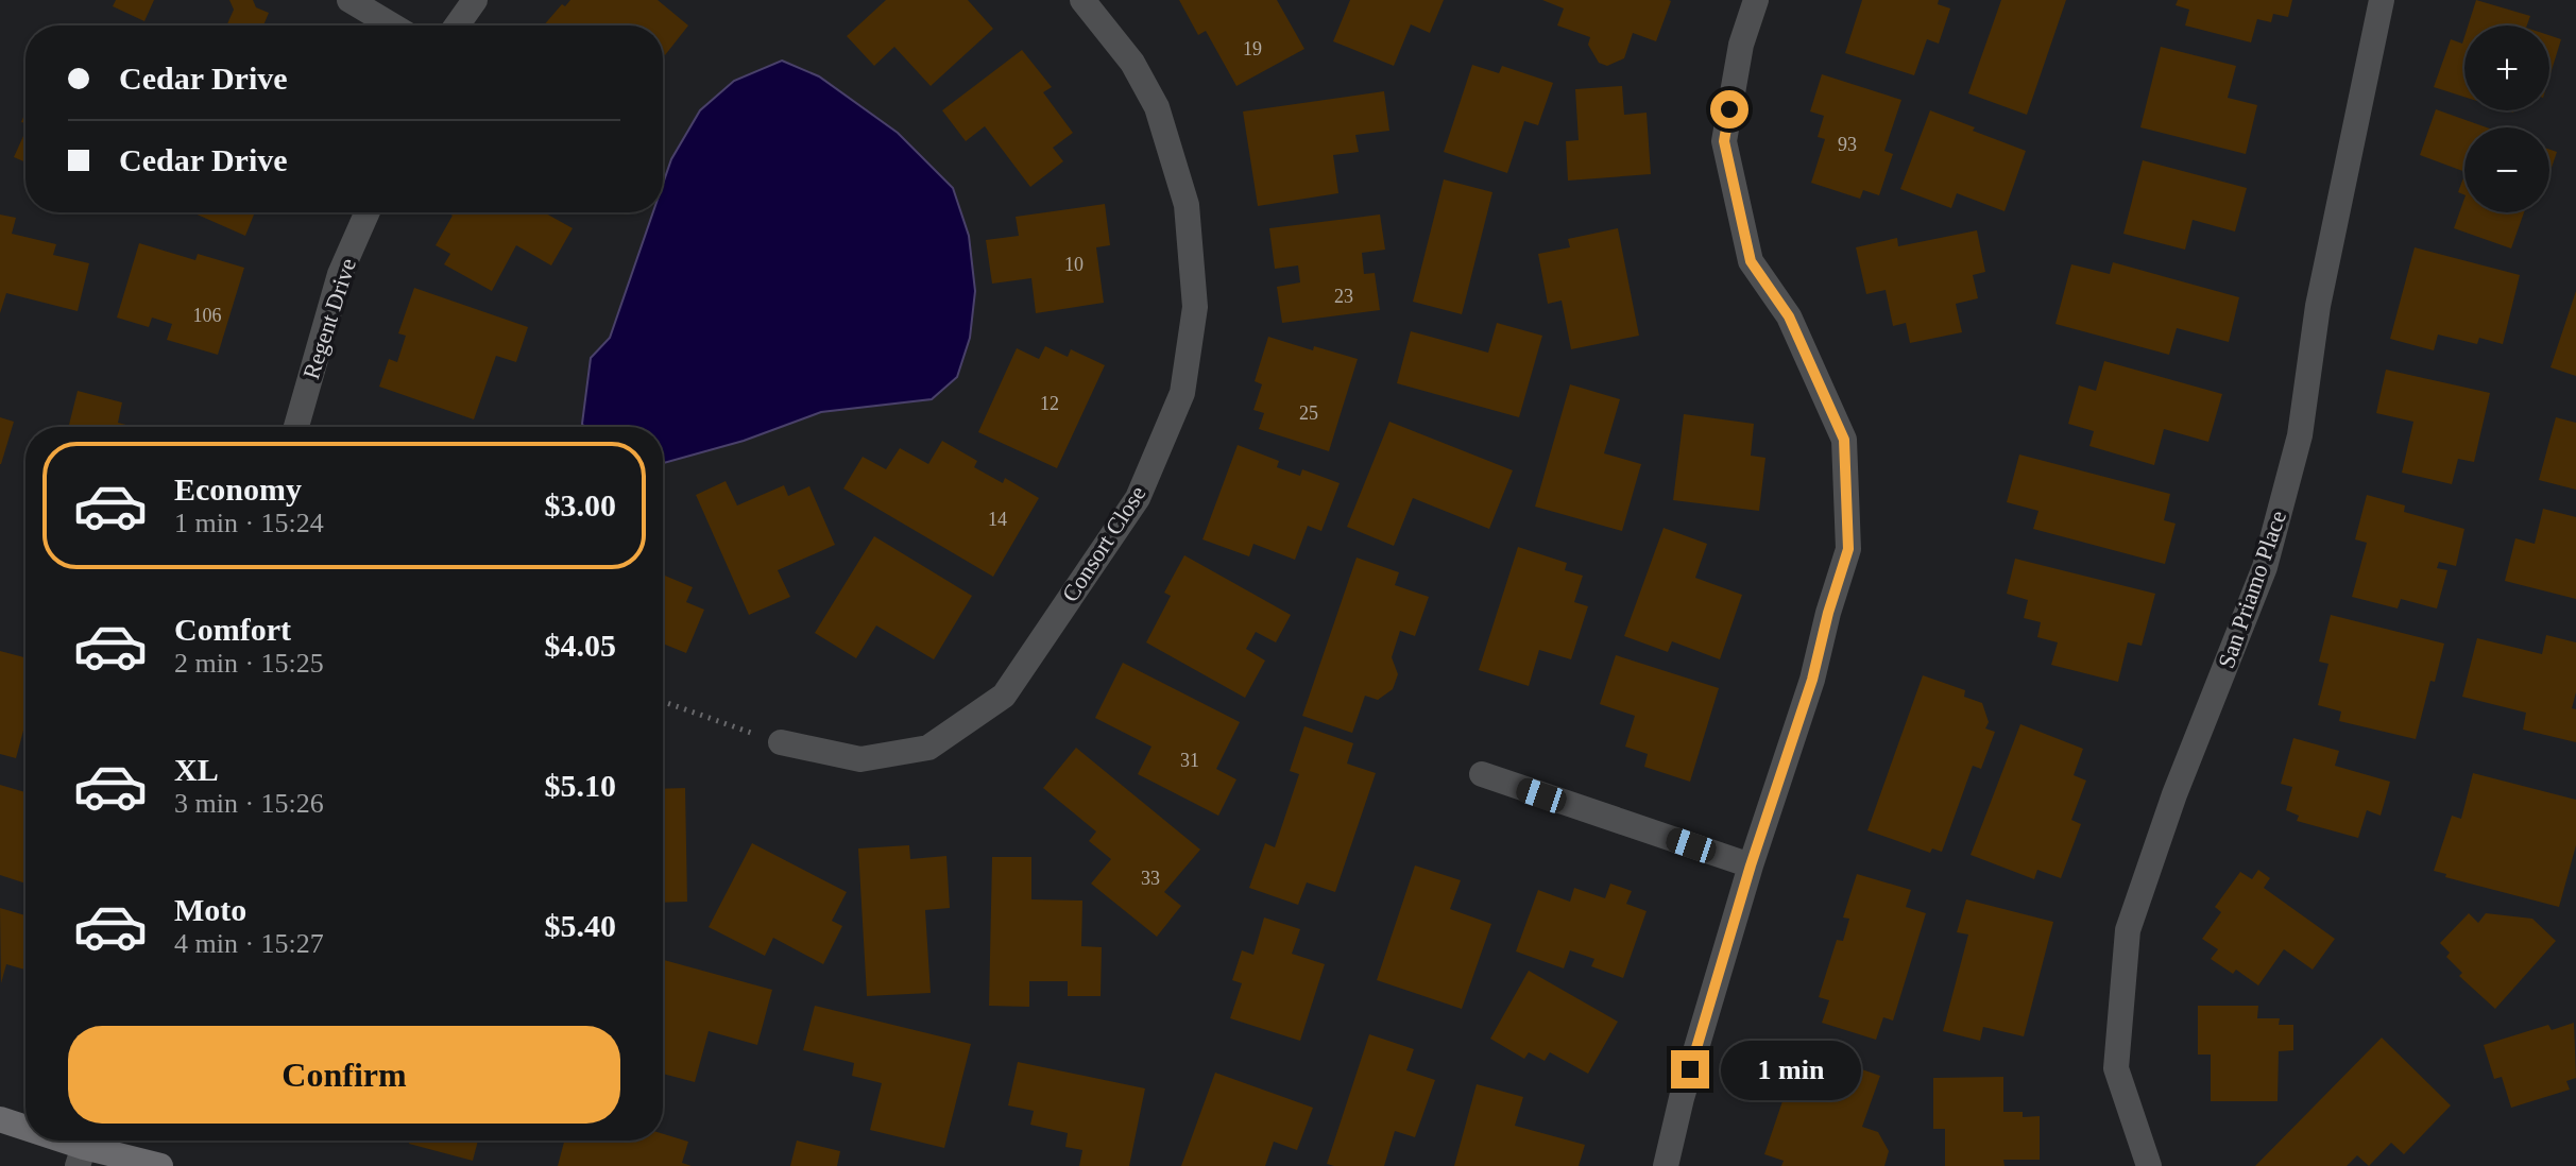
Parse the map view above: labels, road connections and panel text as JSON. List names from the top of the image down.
{
  "streets": {
    "street": ["Regent Drive", "Consort Close", "San Priamo Place"]
  },
  "house_numbers": [
    "19",
    "93",
    "10",
    "23",
    "106",
    "12",
    "25",
    "14",
    "31",
    "33"
  ],
  "page": {
    "map_buttons": ["+", "−"],
    "banner": ["Cedar Drive", "Cedar Drive"],
    "list": [
      {
        "name": "Economy",
        "note": "1 min · 15:24",
        "value": "$3.00"
      },
      {
        "name": "Comfort",
        "note": "2 min · 15:25",
        "value": "$4.05"
      },
      {
        "name": "XL",
        "note": "3 min · 15:26",
        "value": "$5.10"
      },
      {
        "name": "Moto",
        "note": "4 min · 15:27",
        "value": "$5.40"
      }
    ],
    "buttons": "Confirm",
    "bubble": "1 min"
  }
}
